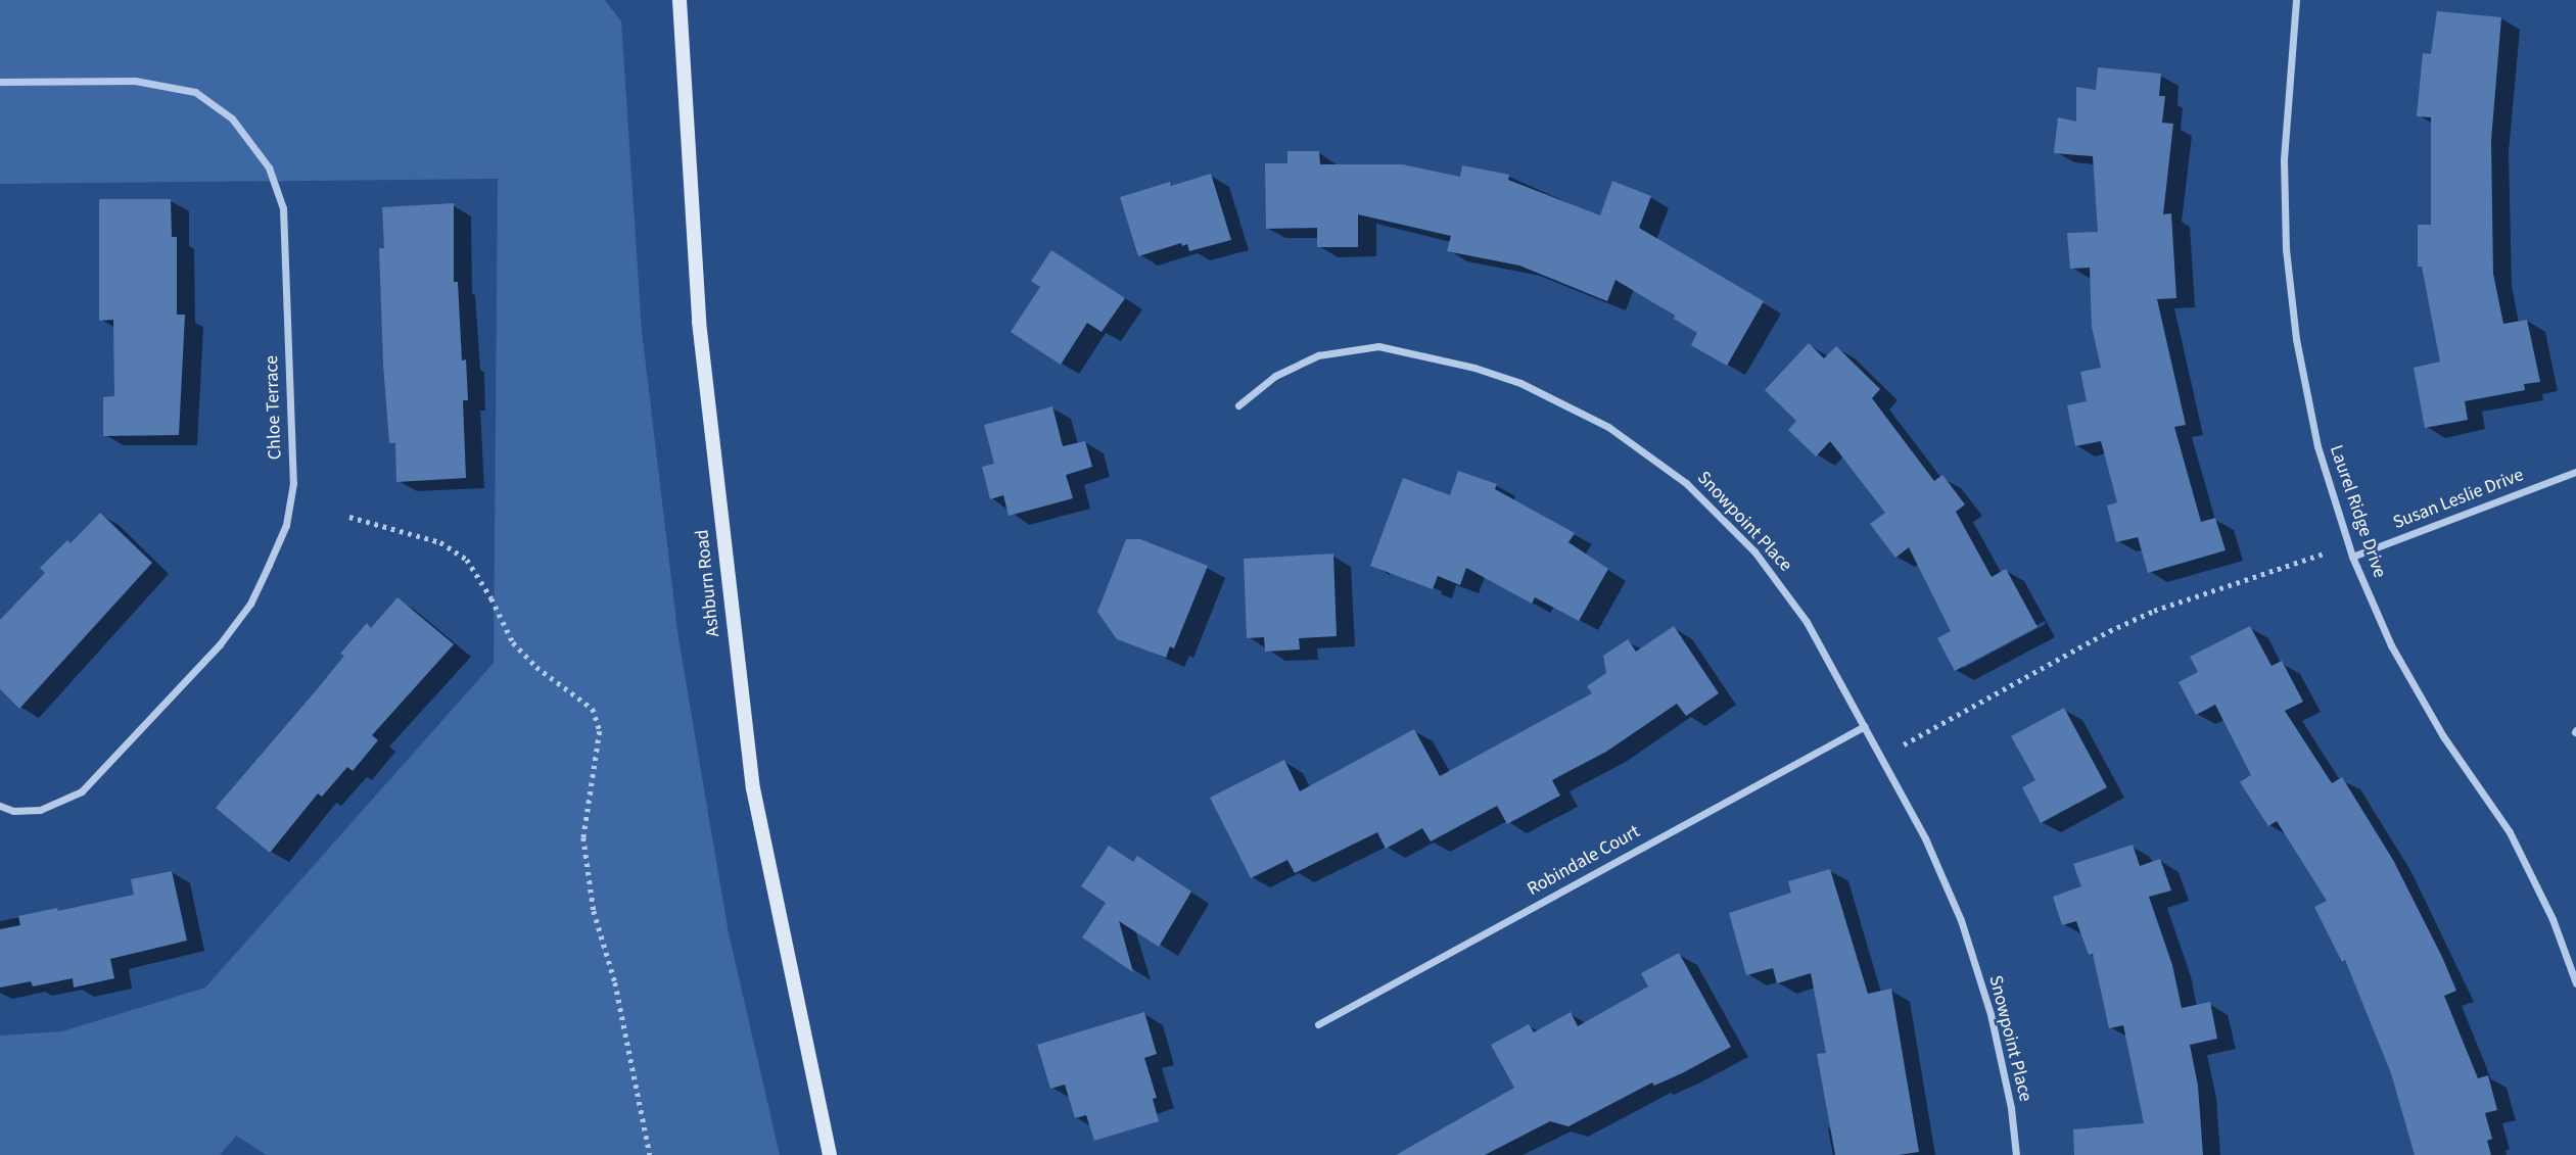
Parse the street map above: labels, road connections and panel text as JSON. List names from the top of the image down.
{
  "streets": {
    "street": [
      "Chloe Terrace",
      "Susan Leslie Drive",
      "Laurel Ridge Drive",
      "Snowpoint Place",
      "Ashburn Road",
      "Robindale Court"
    ]
  },
  "crossings": [
    ["Susan Leslie Drive", "Laurel Ridge Drive"],
    ["Snowpoint Place", "Robindale Court"]
  ]
}
